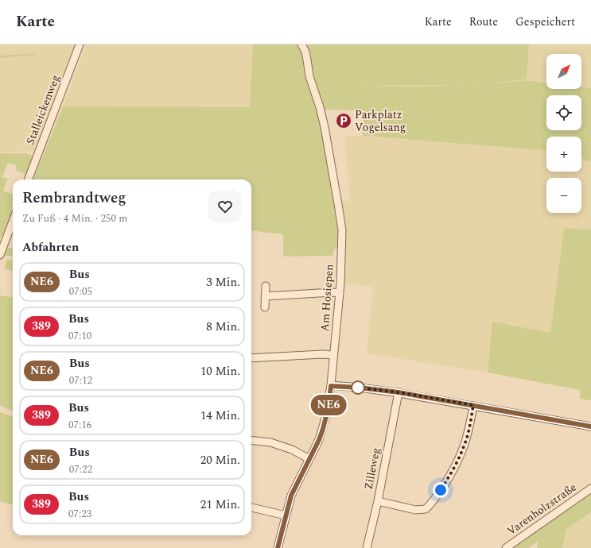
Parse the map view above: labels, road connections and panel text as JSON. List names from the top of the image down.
{
  "streets": {
    "street": [
      "Stalleickenweg",
      "Am Hosiepen",
      "Zilleweg",
      "Varenholzstraße"
    ]
  },
  "places": {
    "parking": ["Parkplatz Vogelsang"]
  },
  "lines": ["bus line NE6"],
  "north": "top right",
  "page": {
    "header": "Karte",
    "nav": ["Karte", "Route", "Gespeichert"],
    "on_map": "NE6",
    "map_buttons": ["+", "−"],
    "heading": [
      ["Rembrandtweg", "Zu Fuß · 4 Min. · 250 m"],
      "Abfahrten"
    ],
    "list": [
      {
        "mark": "NE6",
        "name": "Bus",
        "note": "07:05",
        "value": "3 Min."
      },
      {
        "mark": "389",
        "name": "Bus",
        "note": "07:10",
        "value": "8 Min."
      },
      {
        "mark": "NE6",
        "name": "Bus",
        "note": "07:12",
        "value": "10 Min."
      },
      {
        "mark": "389",
        "name": "Bus",
        "note": "07:16",
        "value": "14 Min."
      },
      {
        "mark": "NE6",
        "name": "Bus",
        "note": "07:22",
        "value": "20 Min."
      },
      {
        "mark": "389",
        "name": "Bus",
        "note": "07:23",
        "value": "21 Min."
      }
    ]
  }
}
